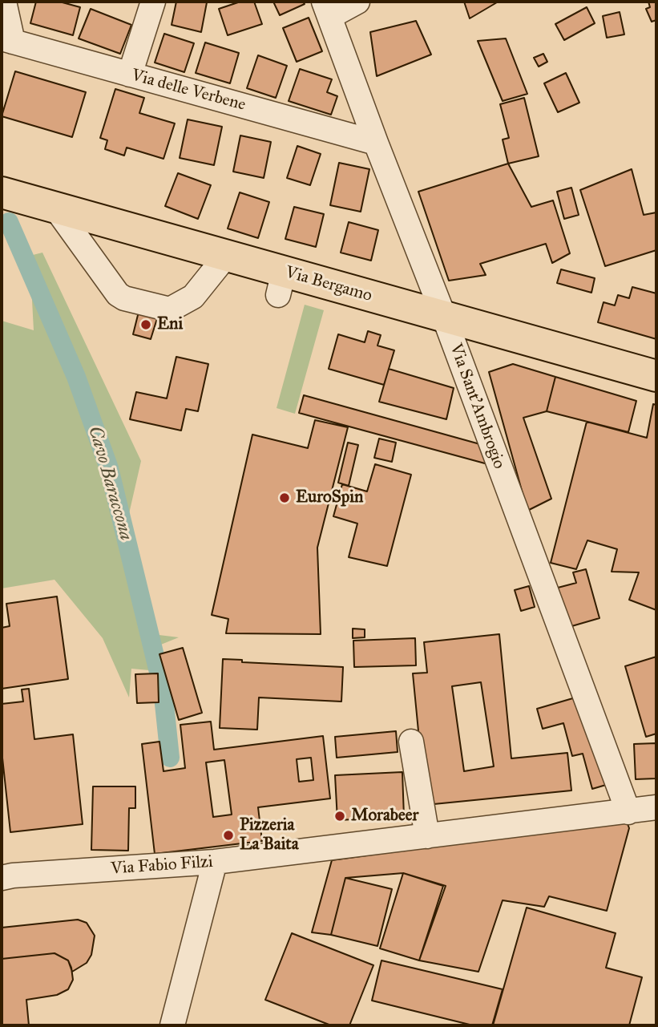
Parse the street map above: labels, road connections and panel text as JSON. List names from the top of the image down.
{
  "streets": {
    "main road": ["Via Bergamo"],
    "street": ["Via delle Verbene", "Via Sant'Ambrogio", "Via Fabio Filzi"]
  },
  "crossings": [
    ["Via delle Verbene", "Via Sant'Ambrogio"],
    ["Via Bergamo", "Via Sant'Ambrogio"],
    ["Via Sant'Ambrogio", "Via Fabio Filzi"]
  ],
  "water": ["Cavo Baraccona"],
  "places": [
    "Eni",
    "EuroSpin",
    "Morabeer",
    "Pizzeria La Baita"
  ]
}
